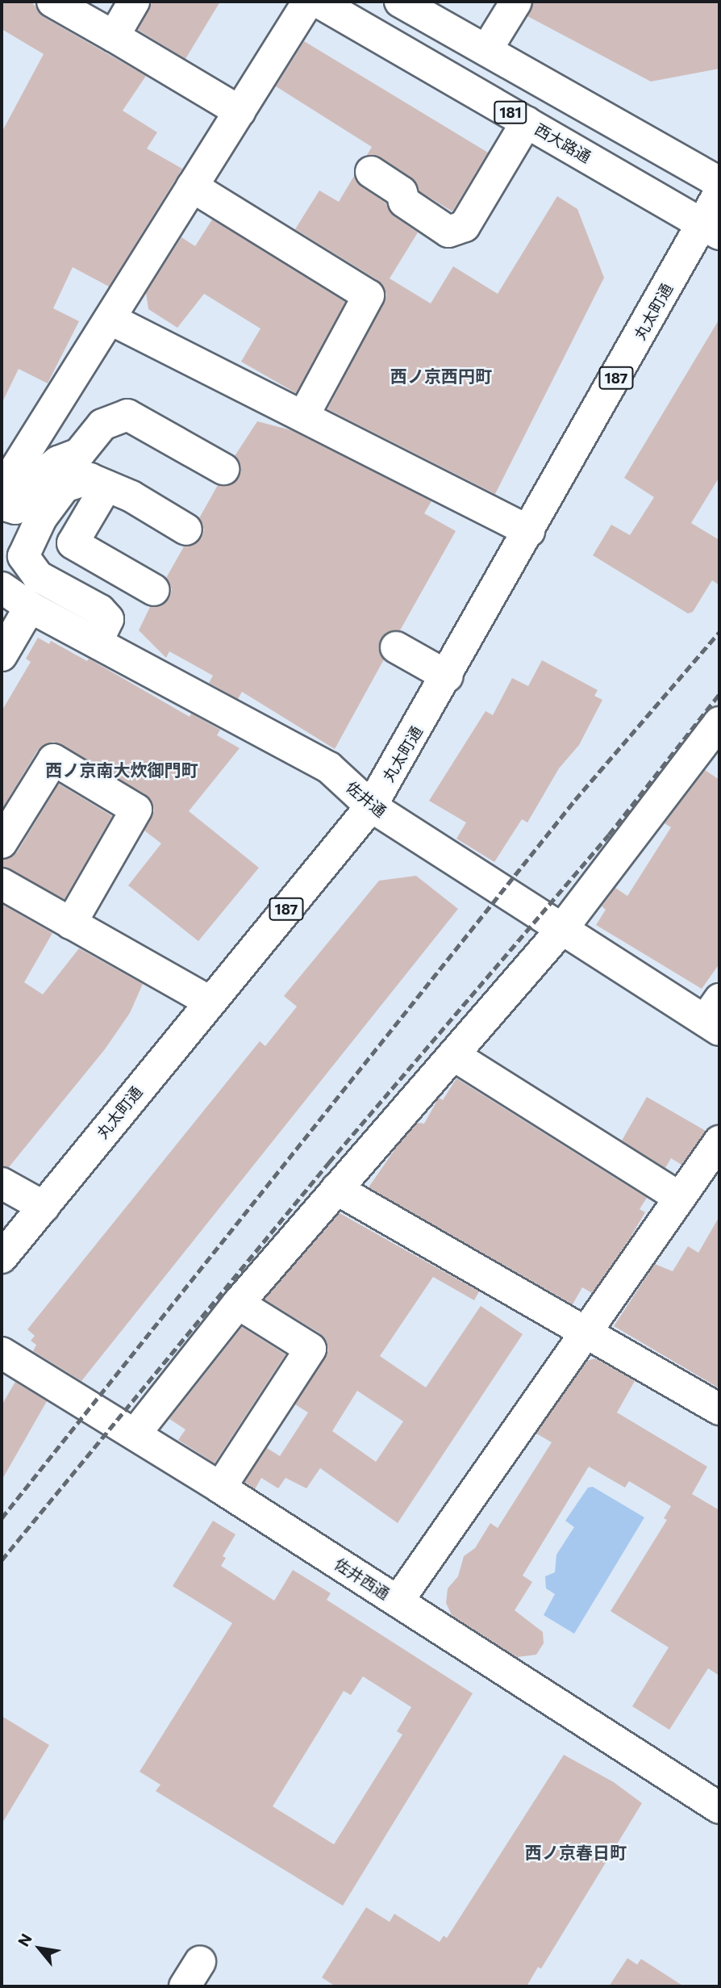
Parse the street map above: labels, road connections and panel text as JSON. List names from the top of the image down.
{
  "streets": {
    "street": [
      "181",
      "西大路通",
      "丸太町通",
      "187",
      "佐井通",
      "佐井西通"
    ]
  },
  "crossings": [
    ["西大路通", "丸太町通"],
    ["丸太町通", "佐井通"]
  ],
  "districts": ["西ノ京西円町", "西ノ京南大炊御門町", "西ノ京春日町"],
  "north": "top left"
}
